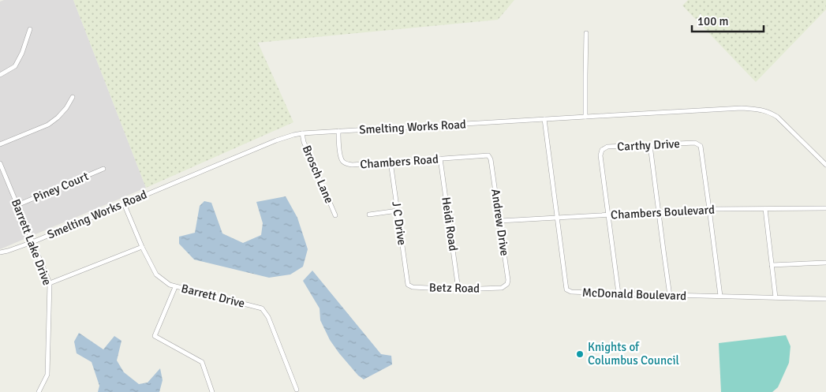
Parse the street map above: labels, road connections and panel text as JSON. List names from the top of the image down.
{
  "streets": {
    "street": [
      "Smelting Works Road",
      "Carthy Drive",
      "Chambers Road",
      "Brosch Lane",
      "Piney Court",
      "Chambers Boulevard",
      "Andrew Drive",
      "J C Drive",
      "Heidi Road",
      "Barrett Lake Drive",
      "Betz Road",
      "McDonald Boulevard",
      "Barrett Drive"
    ]
  },
  "crossings": [
    ["Smelting Works Road", "Chambers Road"],
    ["Smelting Works Road", "Brosch Lane"],
    ["Smelting Works Road", "Barrett Lake Drive"],
    ["Smelting Works Road", "McDonald Boulevard"],
    ["Smelting Works Road", "Barrett Drive"],
    ["Carthy Drive", "Chambers Boulevard"],
    ["Chambers Road", "Andrew Drive"],
    ["Chambers Road", "J C Drive"],
    ["Chambers Road", "Heidi Road"],
    ["Piney Court", "Barrett Lake Drive"],
    ["Chambers Boulevard", "Andrew Drive"],
    ["Chambers Boulevard", "McDonald Boulevard"],
    ["Andrew Drive", "Betz Road"],
    ["J C Drive", "Betz Road"],
    ["Heidi Road", "Betz Road"]
  ],
  "places": ["Knights of Columbus Council"],
  "scale_bar": "100 m"
}
